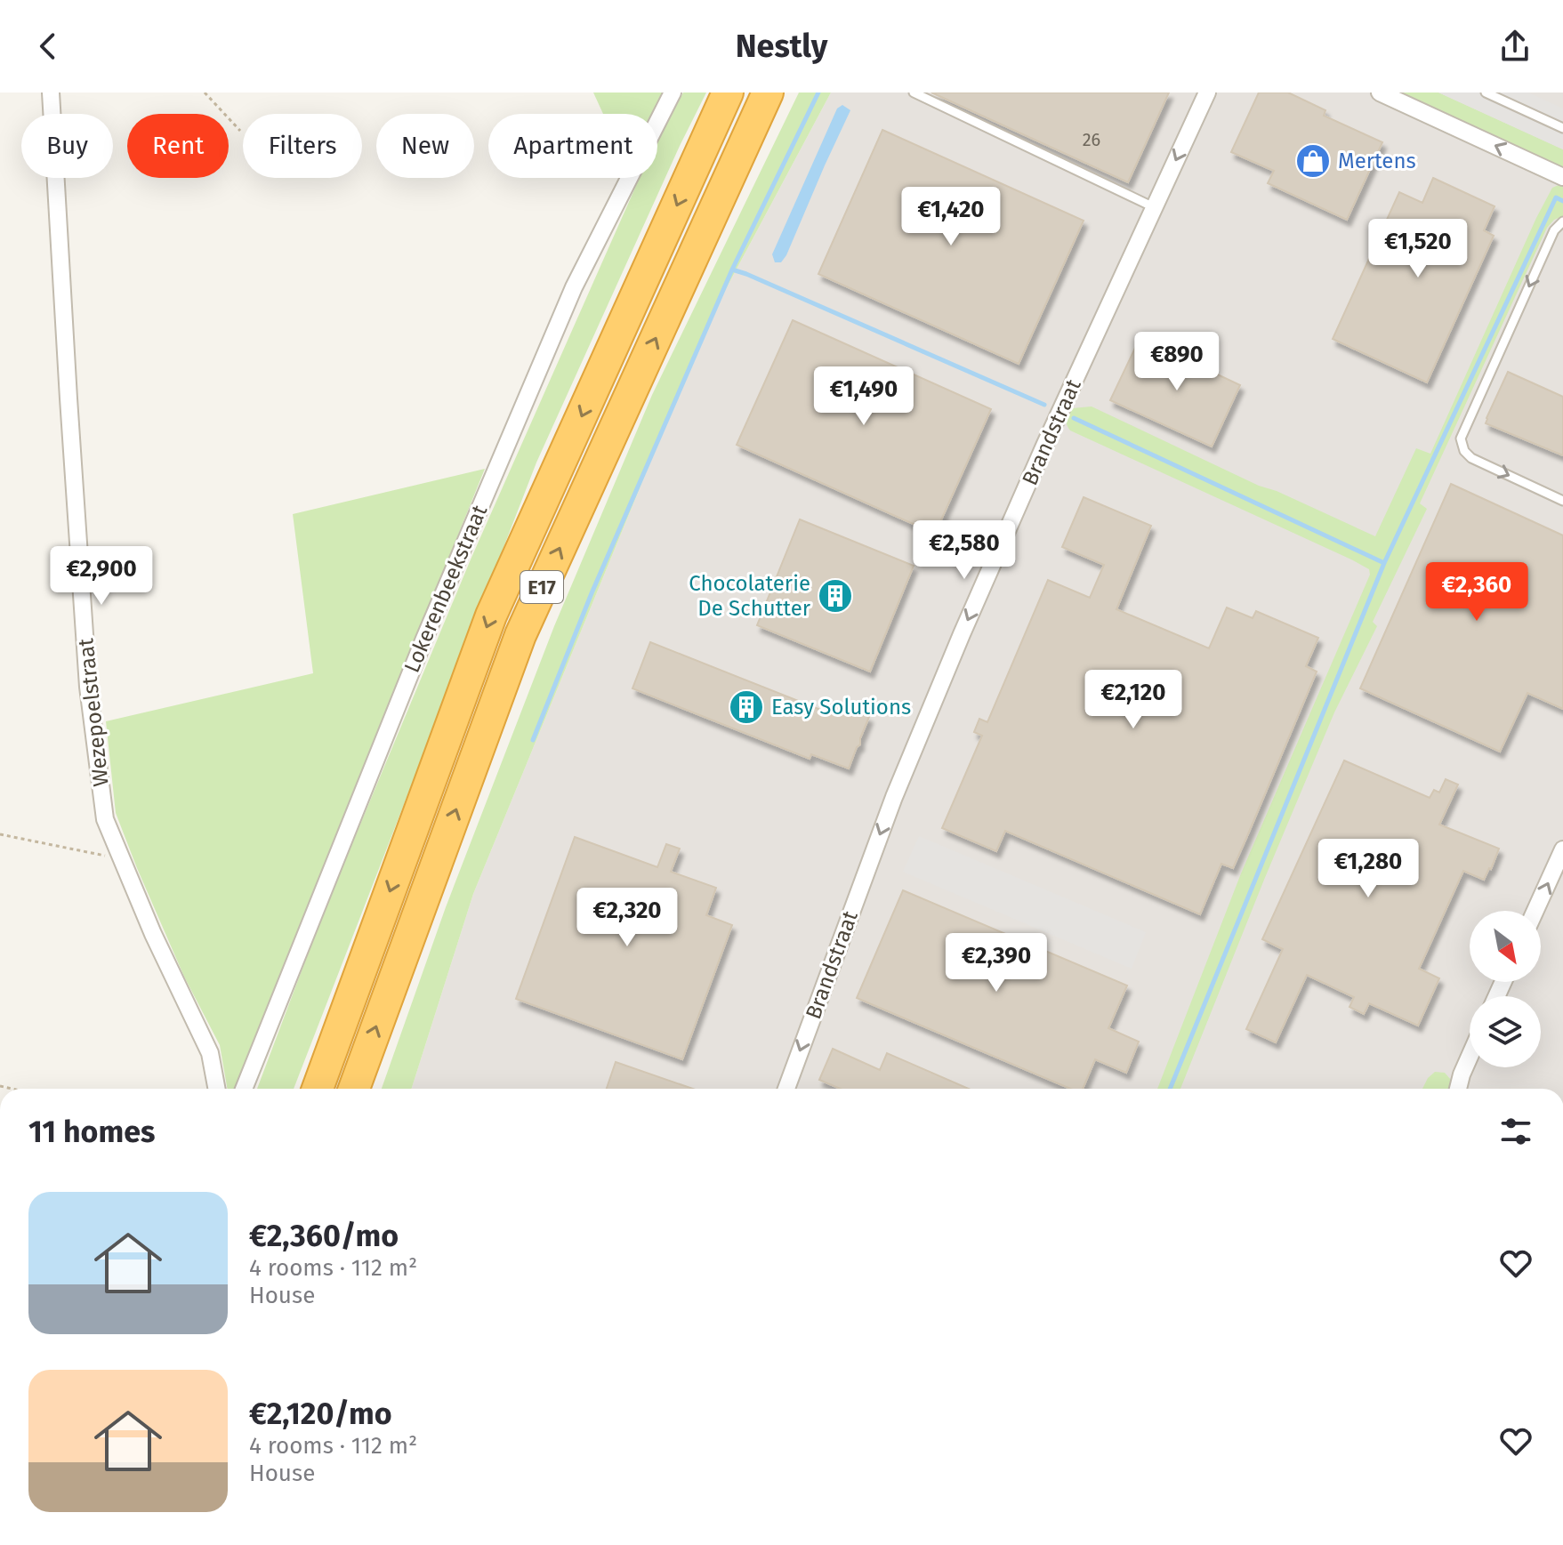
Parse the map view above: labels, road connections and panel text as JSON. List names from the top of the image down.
{
  "streets": {
    "highway": ["E17"],
    "street": ["Brandstraat", "Lokerenbeekstraat", "Wezepoelstraat"]
  },
  "one_way": ["Brandstraat"],
  "places": {
    "shop": ["Mertens"],
    "building": ["Chocolaterie De Schutter", "Easy Solutions"]
  },
  "house_numbers": ["26"],
  "north": "bottom right",
  "page": {
    "header": "Nestly",
    "chip": [
      "Buy",
      "Rent",
      "Filters",
      "New",
      "Apartment"
    ],
    "price": [
      "€1,420",
      "€1,520",
      "€890",
      "€1,490",
      "€2,580",
      "€2,900",
      "€2,360",
      "€2,120",
      "€1,280",
      "€2,320",
      "€2,390"
    ],
    "heading": "11 homes",
    "list": [
      {
        "name": "€2,360/mo",
        "note": "4 rooms · 112 m² · House"
      },
      {
        "name": "€2,120/mo",
        "note": "4 rooms · 112 m² · House"
      }
    ]
  }
}
